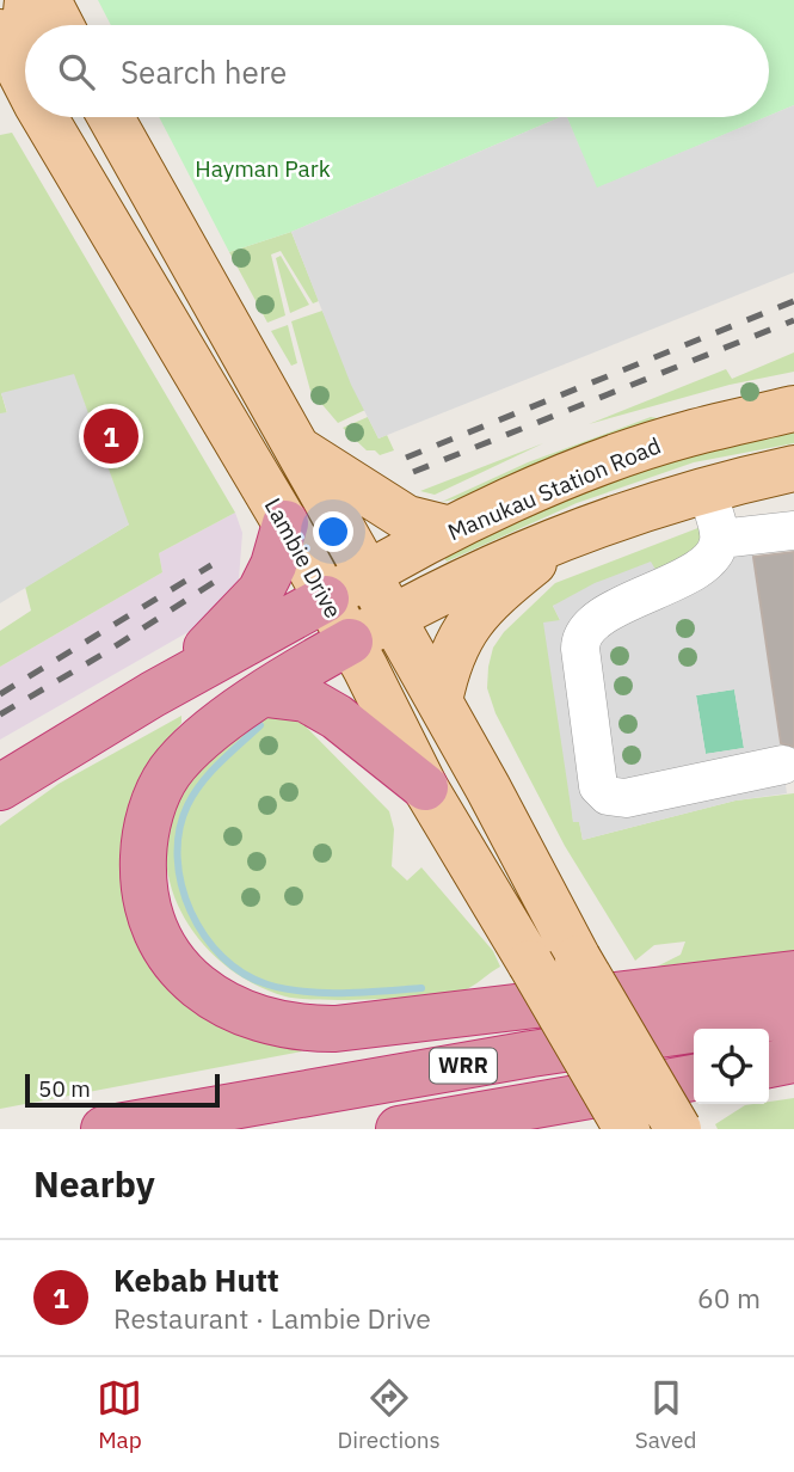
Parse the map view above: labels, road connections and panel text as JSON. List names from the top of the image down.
{
  "streets": {
    "highway": ["WRR"],
    "main road": ["Manukau Station Road", "Lambie Drive"]
  },
  "crossings": [
    ["Manukau Station Road", "Lambie Drive"]
  ],
  "parks": ["Hayman Park"],
  "scale_bar": "50 m",
  "page": {
    "search": "Search here",
    "pins": "1",
    "scale": "50 m",
    "heading": "Nearby",
    "list": [
      {
        "mark": "1",
        "name": "Kebab Hutt",
        "note": "Restaurant · Lambie Drive",
        "value": "60 m"
      }
    ],
    "nav": ["Map", "Directions", "Saved"]
  }
}
